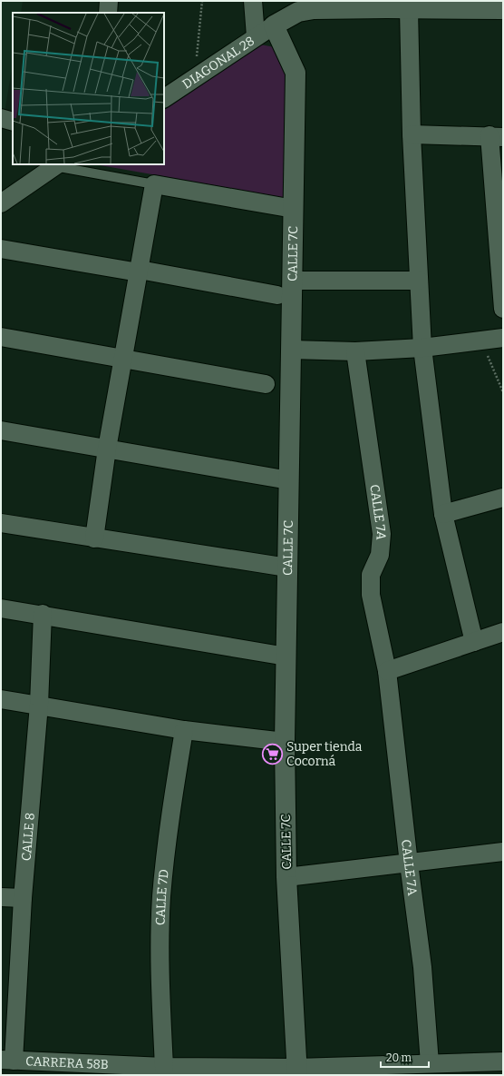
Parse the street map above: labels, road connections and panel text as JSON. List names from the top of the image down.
{
  "streets": {
    "street": [
      "DIAGONAL 28",
      "CALLE 7C",
      "CALLE 7A",
      "CALLE 8",
      "CALLE 7D",
      "CARRERA 58B"
    ]
  },
  "crossings": [
    ["DIAGONAL 28", "CALLE 7C"],
    ["CALLE 7C", "CARRERA 58B"],
    ["CALLE 7A", "CARRERA 58B"],
    ["CALLE 8", "CARRERA 58B"],
    ["CALLE 7D", "CARRERA 58B"]
  ],
  "places": {
    "supermarket": ["Super tienda Cocorná"]
  },
  "scale_bar": "20 m"
}
